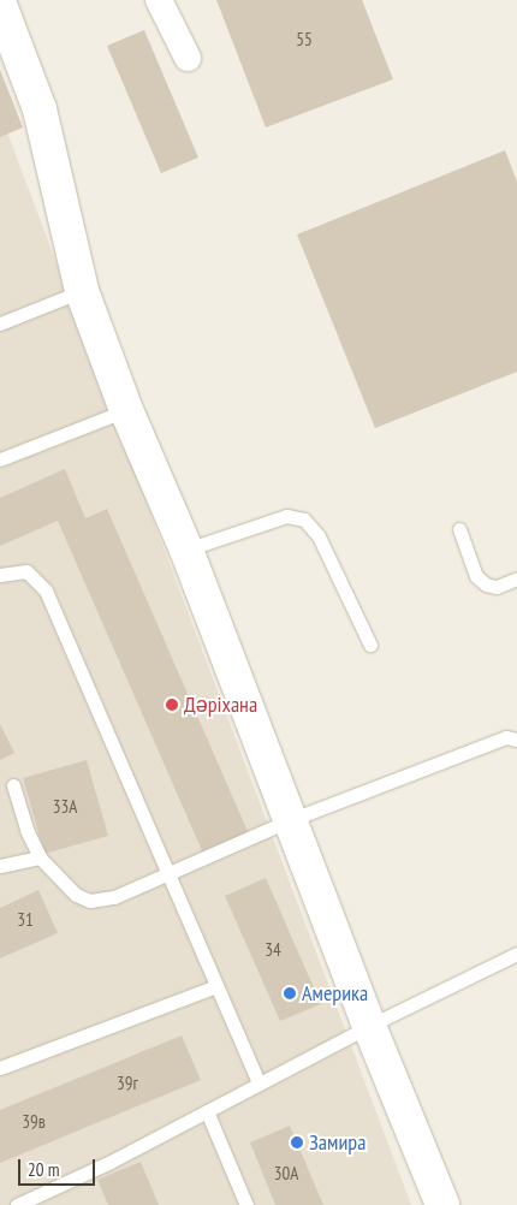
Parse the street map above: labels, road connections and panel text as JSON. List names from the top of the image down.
{
  "places": ["Дəріхана", "Америка", "Замира"],
  "house_numbers": [
    "55",
    "33А",
    "31",
    "34",
    "39г",
    "39в",
    "30А"
  ],
  "scale_bar": "20 m"
}
